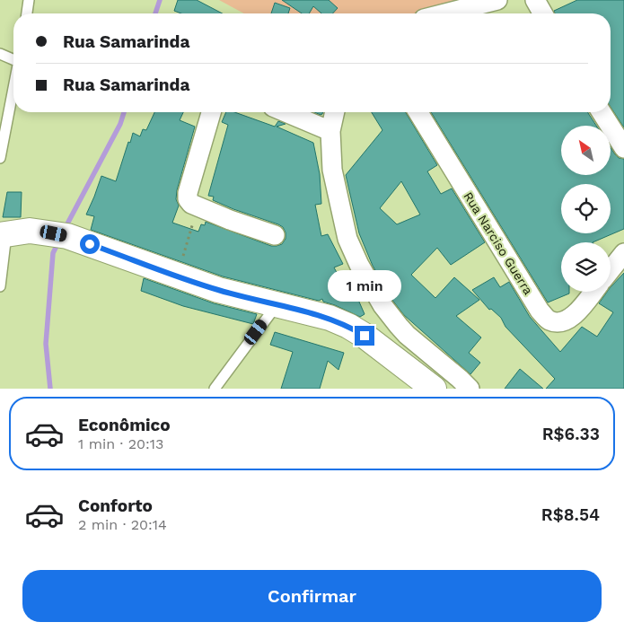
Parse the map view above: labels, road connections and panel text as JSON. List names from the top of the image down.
{
  "streets": {
    "street": ["Rua Narciso Guerra"]
  },
  "north": "top left",
  "page": {
    "banner": ["Rua Samarinda", "Rua Samarinda"],
    "bubble": "1 min",
    "list": [
      {
        "name": "Econômico",
        "note": "1 min · 20:13",
        "value": "R$6.33"
      },
      {
        "name": "Conforto",
        "note": "2 min · 20:14",
        "value": "R$8.54"
      }
    ],
    "buttons": "Confirmar"
  }
}
